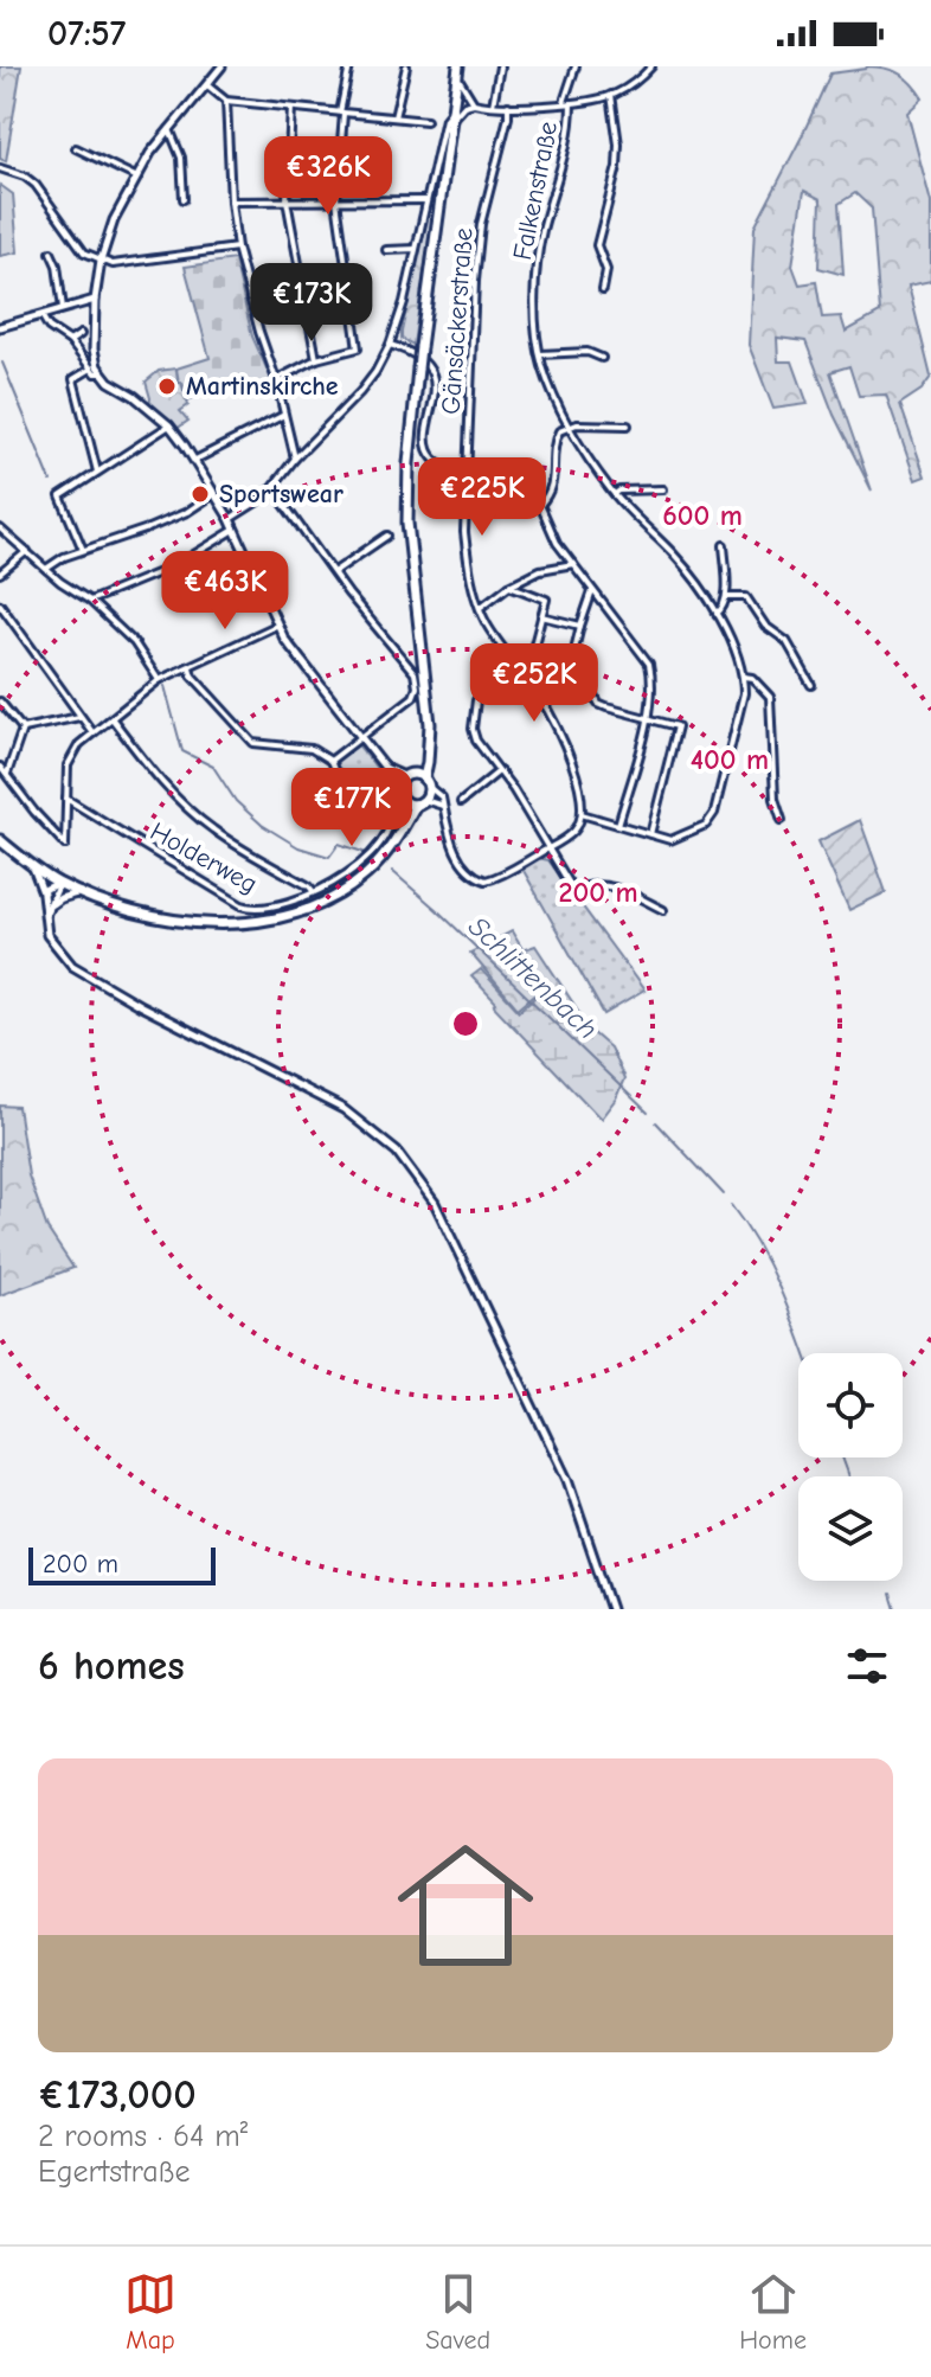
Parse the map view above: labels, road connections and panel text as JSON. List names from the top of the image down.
{
  "streets": {
    "street": ["Falkenstraße", "Gänsäckerstraße", "Holderweg"]
  },
  "water": ["Schlittenbach"],
  "places": ["Martinskirche", "Sportswear"],
  "scale_bar": "200 m",
  "page": {
    "status": "07:57",
    "price": [
      "€326K",
      "€173K",
      "€225K",
      "€463K",
      "€252K",
      "€177K"
    ],
    "scale": "200 m",
    "heading": "6 homes",
    "list": [
      {
        "name": "€173,000",
        "note": "2 rooms · 64 m² · Egertstraße"
      }
    ],
    "tabs": ["Map", "Saved", "Home"]
  },
  "rings": ["600 m", "400 m", "200 m"]
}
